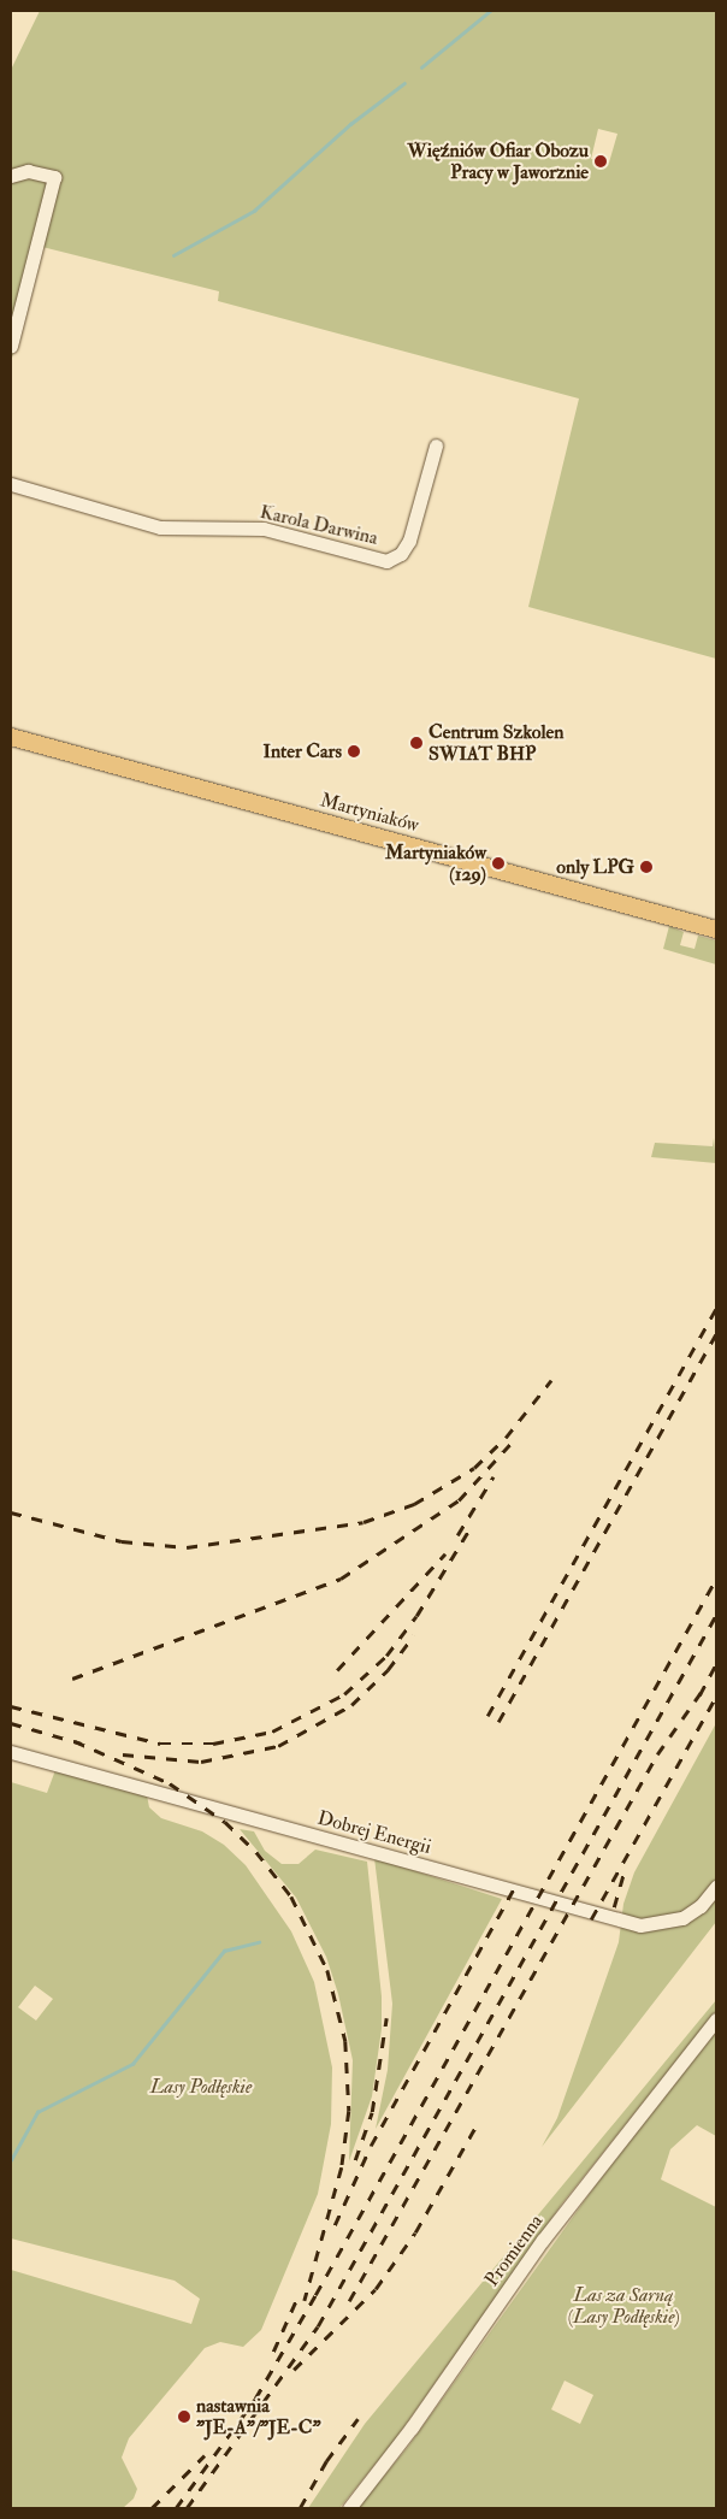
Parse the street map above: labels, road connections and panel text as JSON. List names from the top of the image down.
{
  "streets": {
    "main road": ["Martyniaków"],
    "street": ["Karola Darwina", "Dobrej Energii", "Promienna"]
  },
  "parks": ["Lasy Podłęskie", "Las za Sarną (Lasy Podłęskie)"],
  "places": [
    "Więźniów Ofiar Obozu Pracy w Jaworznie",
    "Centrum Szkolen SWIAT BHP",
    "Inter Cars",
    "Martyniaków (129)",
    "only LPG",
    "nastawnia \"JE-A\"/\"JE-C\""
  ]
}
